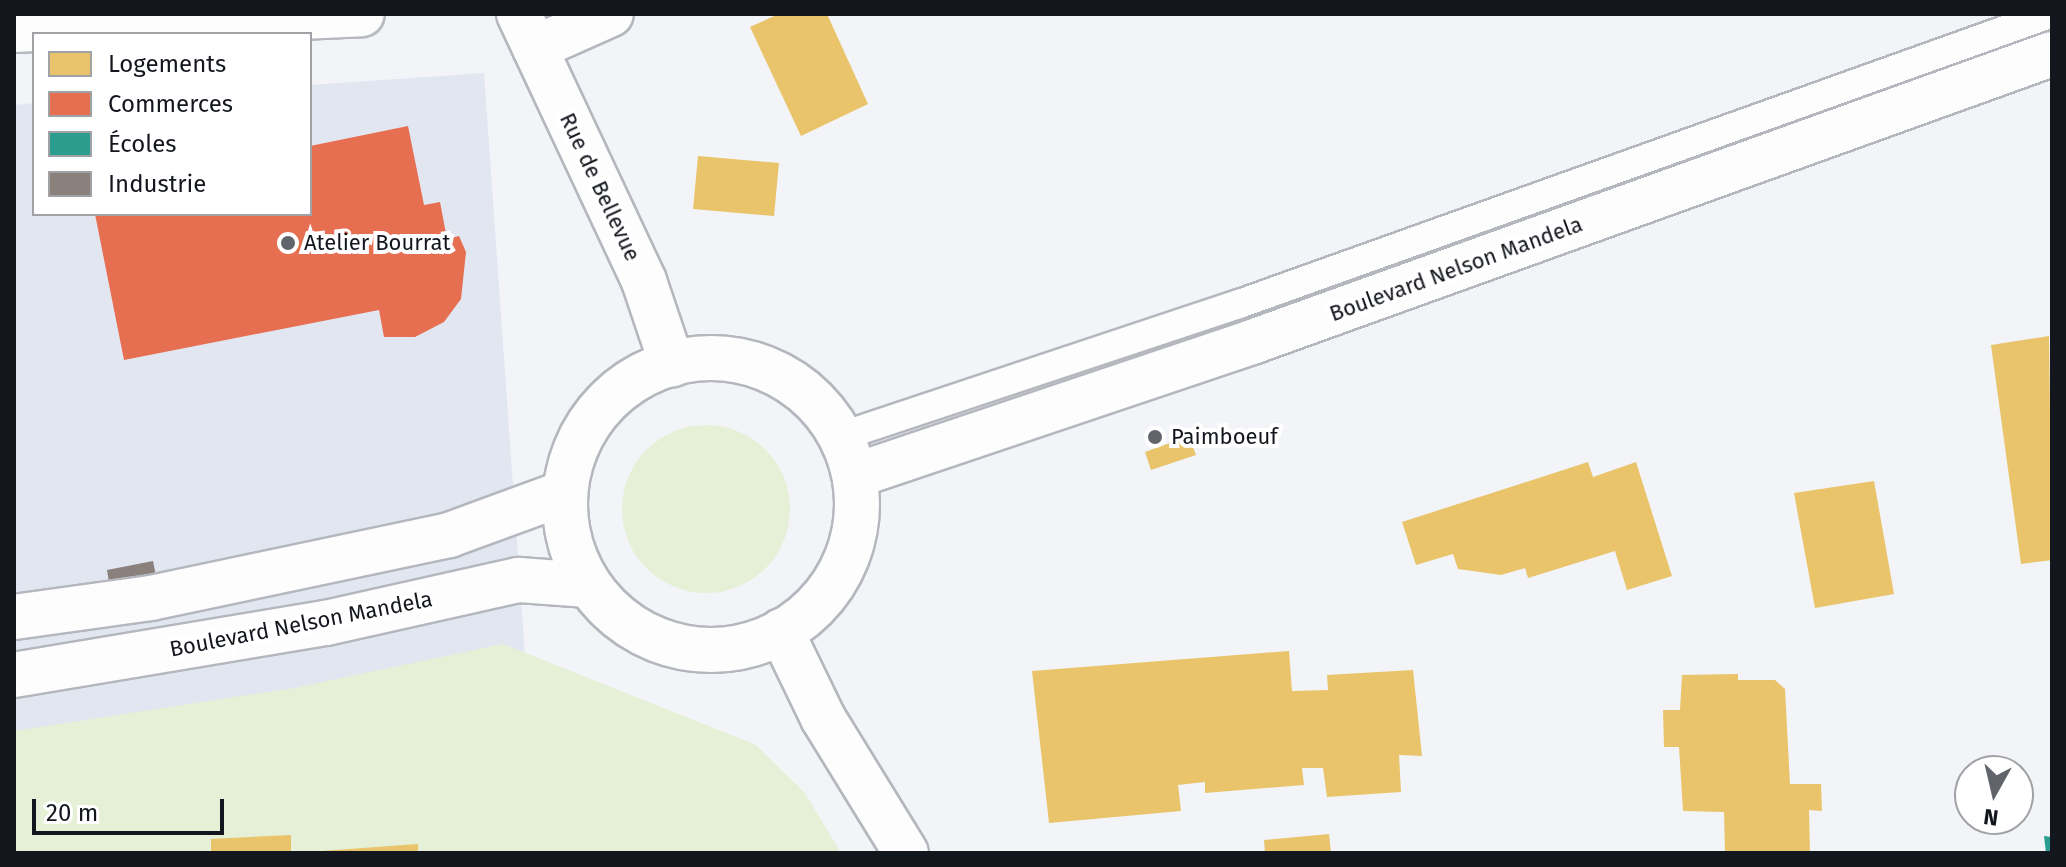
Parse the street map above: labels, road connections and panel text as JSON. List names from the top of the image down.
{
  "streets": {
    "street": ["Rue de Bellevue", "Boulevard Nelson Mandela"]
  },
  "places": ["Atelier Bourrat", "Paimboeuf"],
  "legend": [
    "Logements",
    "Commerces",
    "Écoles",
    "Industrie"
  ],
  "scale_bar": "20 m",
  "north": "bottom"
}
